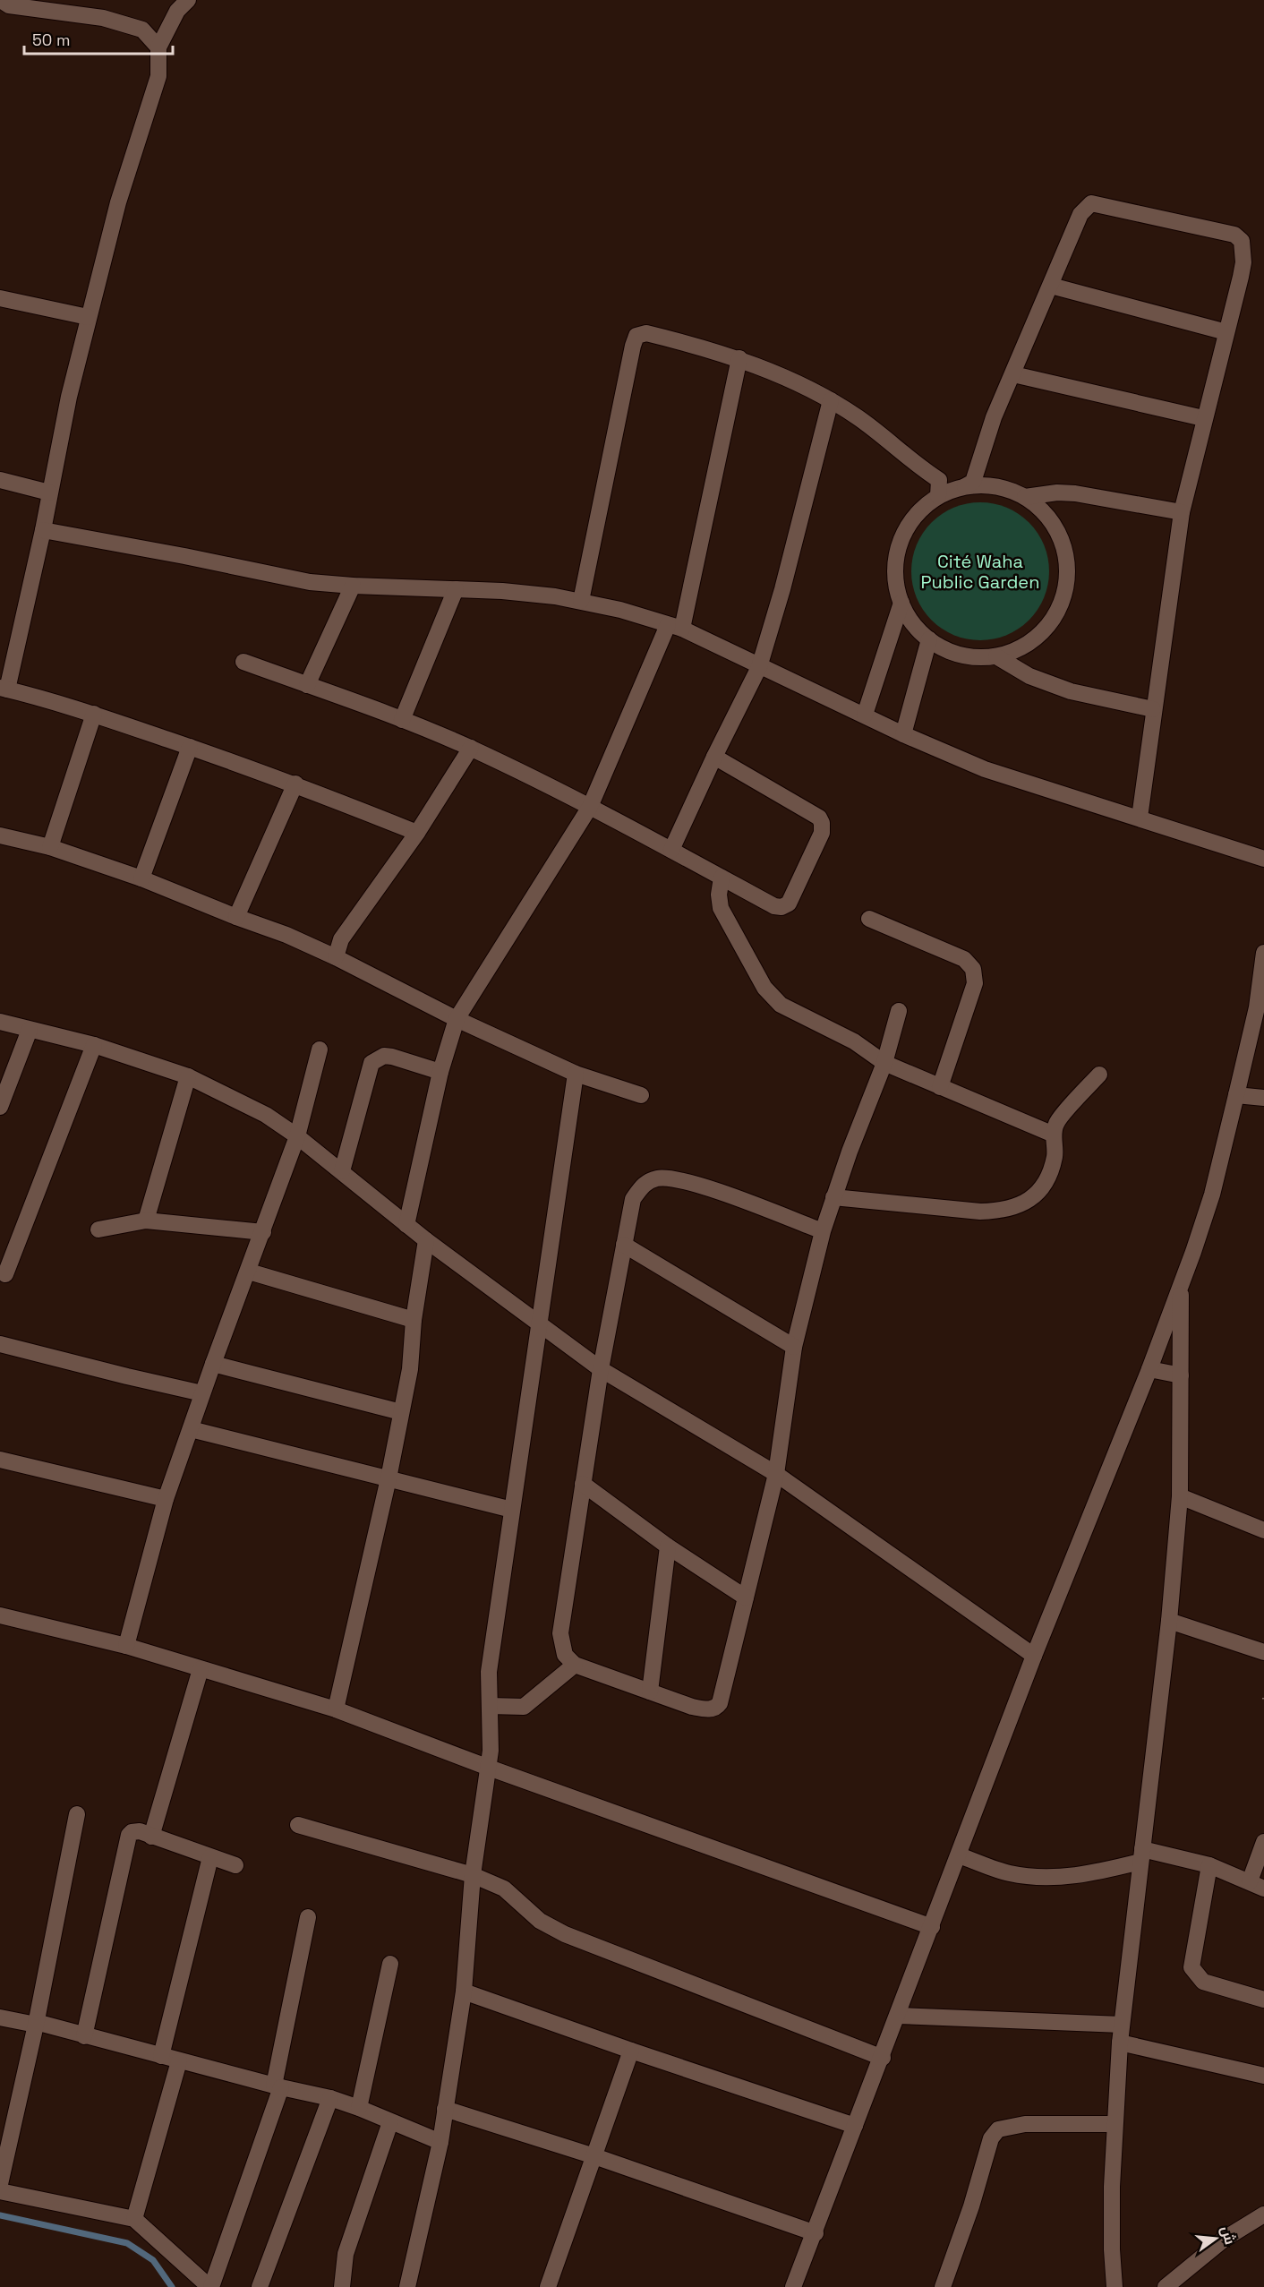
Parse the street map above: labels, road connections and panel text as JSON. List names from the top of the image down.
{
  "parks": ["Cité Waha Public Garden"],
  "scale_bar": "50 m",
  "north": "right"
}
